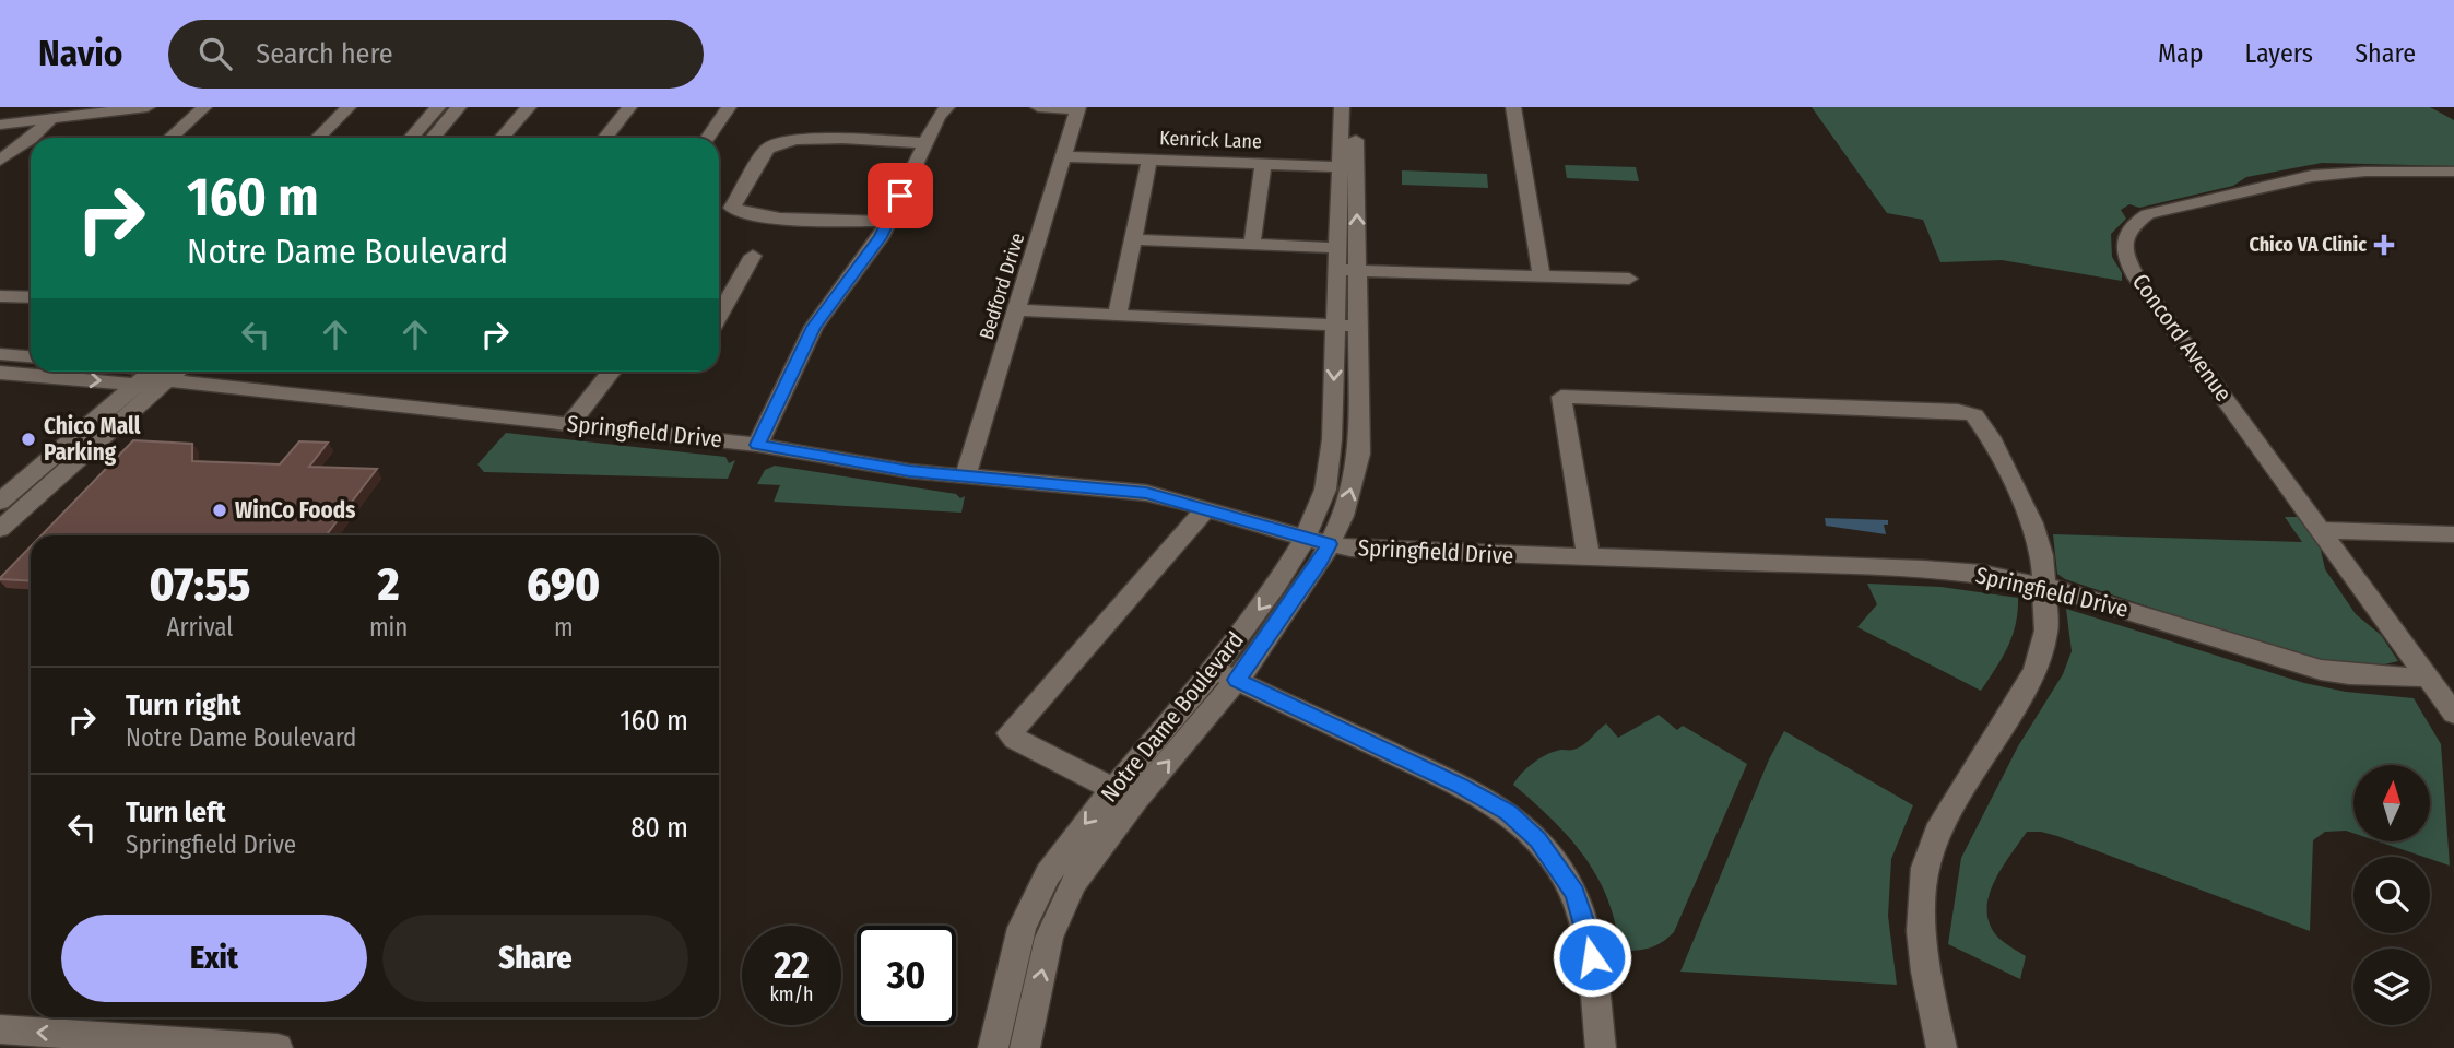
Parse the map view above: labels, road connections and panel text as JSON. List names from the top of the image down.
{
  "streets": {
    "street": [
      "Kenrick Lane",
      "Bedford Drive",
      "Concord Avenue",
      "Springfield Drive",
      "Notre Dame Boulevard"
    ]
  },
  "crossings": [
    ["Kenrick Lane", "Bedford Drive"],
    ["Kenrick Lane", "Notre Dame Boulevard"],
    ["Bedford Drive", "Springfield Drive"],
    ["Concord Avenue", "Springfield Drive"],
    ["Springfield Drive", "Notre Dame Boulevard"]
  ],
  "places": {
    "health": ["Chico VA Clinic"],
    "other": ["Chico Mall Parking", "WinCo Foods"]
  },
  "north": "top",
  "page": {
    "header": "Navio",
    "search": "Search here",
    "nav": ["Map", "Layers", "Share"],
    "turn": ["160 m", "Notre Dame Boulevard"],
    "eta": [
      "07:55",
      "Arrival",
      "2",
      "min",
      "690",
      "m"
    ],
    "list": [
      {
        "name": "Turn right",
        "note": "Notre Dame Boulevard",
        "value": "160 m"
      },
      {
        "name": "Turn left",
        "note": "Springfield Drive",
        "value": "80 m"
      }
    ],
    "buttons": ["Exit", "Share"],
    "speed": "22 km/h",
    "limit": "30"
  }
}
